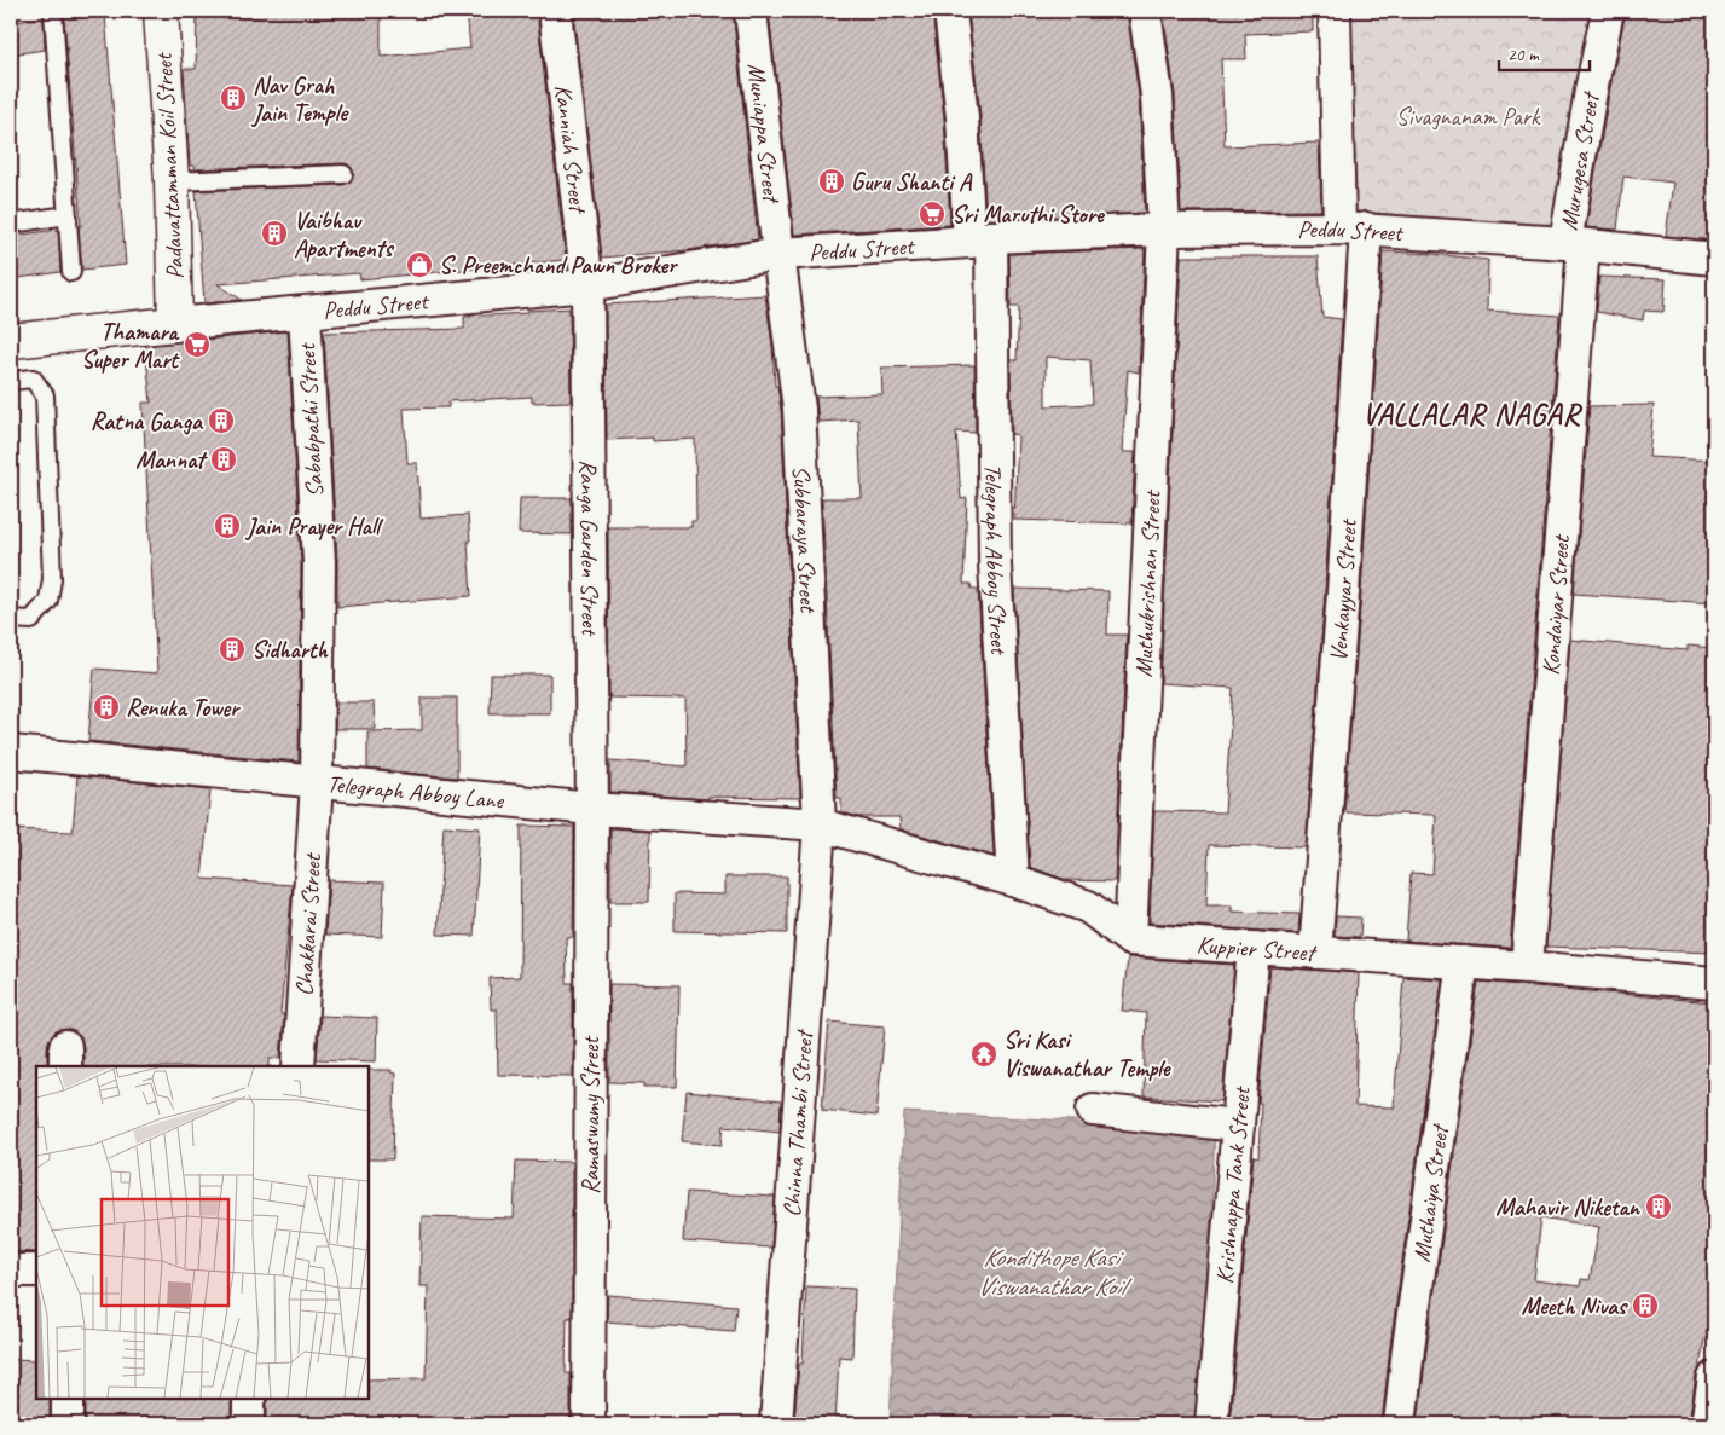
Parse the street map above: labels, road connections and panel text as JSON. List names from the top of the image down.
{
  "streets": {
    "main road": ["Padavattamman Koil Street", "Peddu Street"],
    "street": [
      "Muniappa Street",
      "Kanniah Street",
      "Murugesa Street",
      "Sababpathi Street",
      "Subbaraya Street",
      "Ranga Garden Street",
      "Telegraph Abboy Street",
      "Muthukrishnan Street",
      "Venkayyar Street",
      "Kondaiyar Street",
      "Telegraph Abboy Lane",
      "Chakkarai Street",
      "Kuppier Street",
      "Ramaswamy Street",
      "Chinna Thambi Street",
      "Krishnappa Tank Street",
      "Muthaiya Street"
    ]
  },
  "crossings": [
    ["Muniappa Street", "Peddu Street"],
    ["Muniappa Street", "Subbaraya Street"],
    ["Kanniah Street", "Peddu Street"],
    ["Kanniah Street", "Ranga Garden Street"],
    ["Murugesa Street", "Peddu Street"],
    ["Murugesa Street", "Kondaiyar Street"],
    ["Padavattamman Koil Street", "Peddu Street"],
    ["Peddu Street", "Sababpathi Street"],
    ["Peddu Street", "Subbaraya Street"],
    ["Peddu Street", "Ranga Garden Street"],
    ["Peddu Street", "Telegraph Abboy Street"],
    ["Peddu Street", "Muthukrishnan Street"],
    ["Peddu Street", "Venkayyar Street"],
    ["Peddu Street", "Kondaiyar Street"],
    ["Sababpathi Street", "Telegraph Abboy Lane"],
    ["Sababpathi Street", "Chakkarai Street"],
    ["Subbaraya Street", "Telegraph Abboy Lane"],
    ["Subbaraya Street", "Chinna Thambi Street"],
    ["Ranga Garden Street", "Telegraph Abboy Lane"],
    ["Ranga Garden Street", "Ramaswamy Street"],
    ["Muthukrishnan Street", "Kuppier Street"],
    ["Venkayyar Street", "Kuppier Street"],
    ["Kondaiyar Street", "Kuppier Street"],
    ["Telegraph Abboy Lane", "Chakkarai Street"],
    ["Telegraph Abboy Lane", "Ramaswamy Street"],
    ["Telegraph Abboy Lane", "Chinna Thambi Street"],
    ["Kuppier Street", "Krishnappa Tank Street"],
    ["Kuppier Street", "Muthaiya Street"]
  ],
  "districts": ["VALLALAR NAGAR"],
  "water": ["Kondithope Kasi Viswanathar Koil"],
  "parks": ["Sivagnanam Park"],
  "places": {
    "building": [
      "Nav Grah Jain Temple",
      "Guru Shanti A",
      "Vaibhav Apartments",
      "Ratna Ganga",
      "Mannat",
      "Jain Prayer Hall",
      "Sidharth",
      "Renuka Tower",
      "Mahavir Niketan",
      "Meeth Nivas"
    ],
    "supermarket": ["Sri Maruthi Store", "Thamara Super Mart"],
    "shop": ["S. Preemchand Pawn Broker"],
    "temple": ["Sri Kasi Viswanathar Temple"]
  },
  "scale_bar": "20 m"
}
